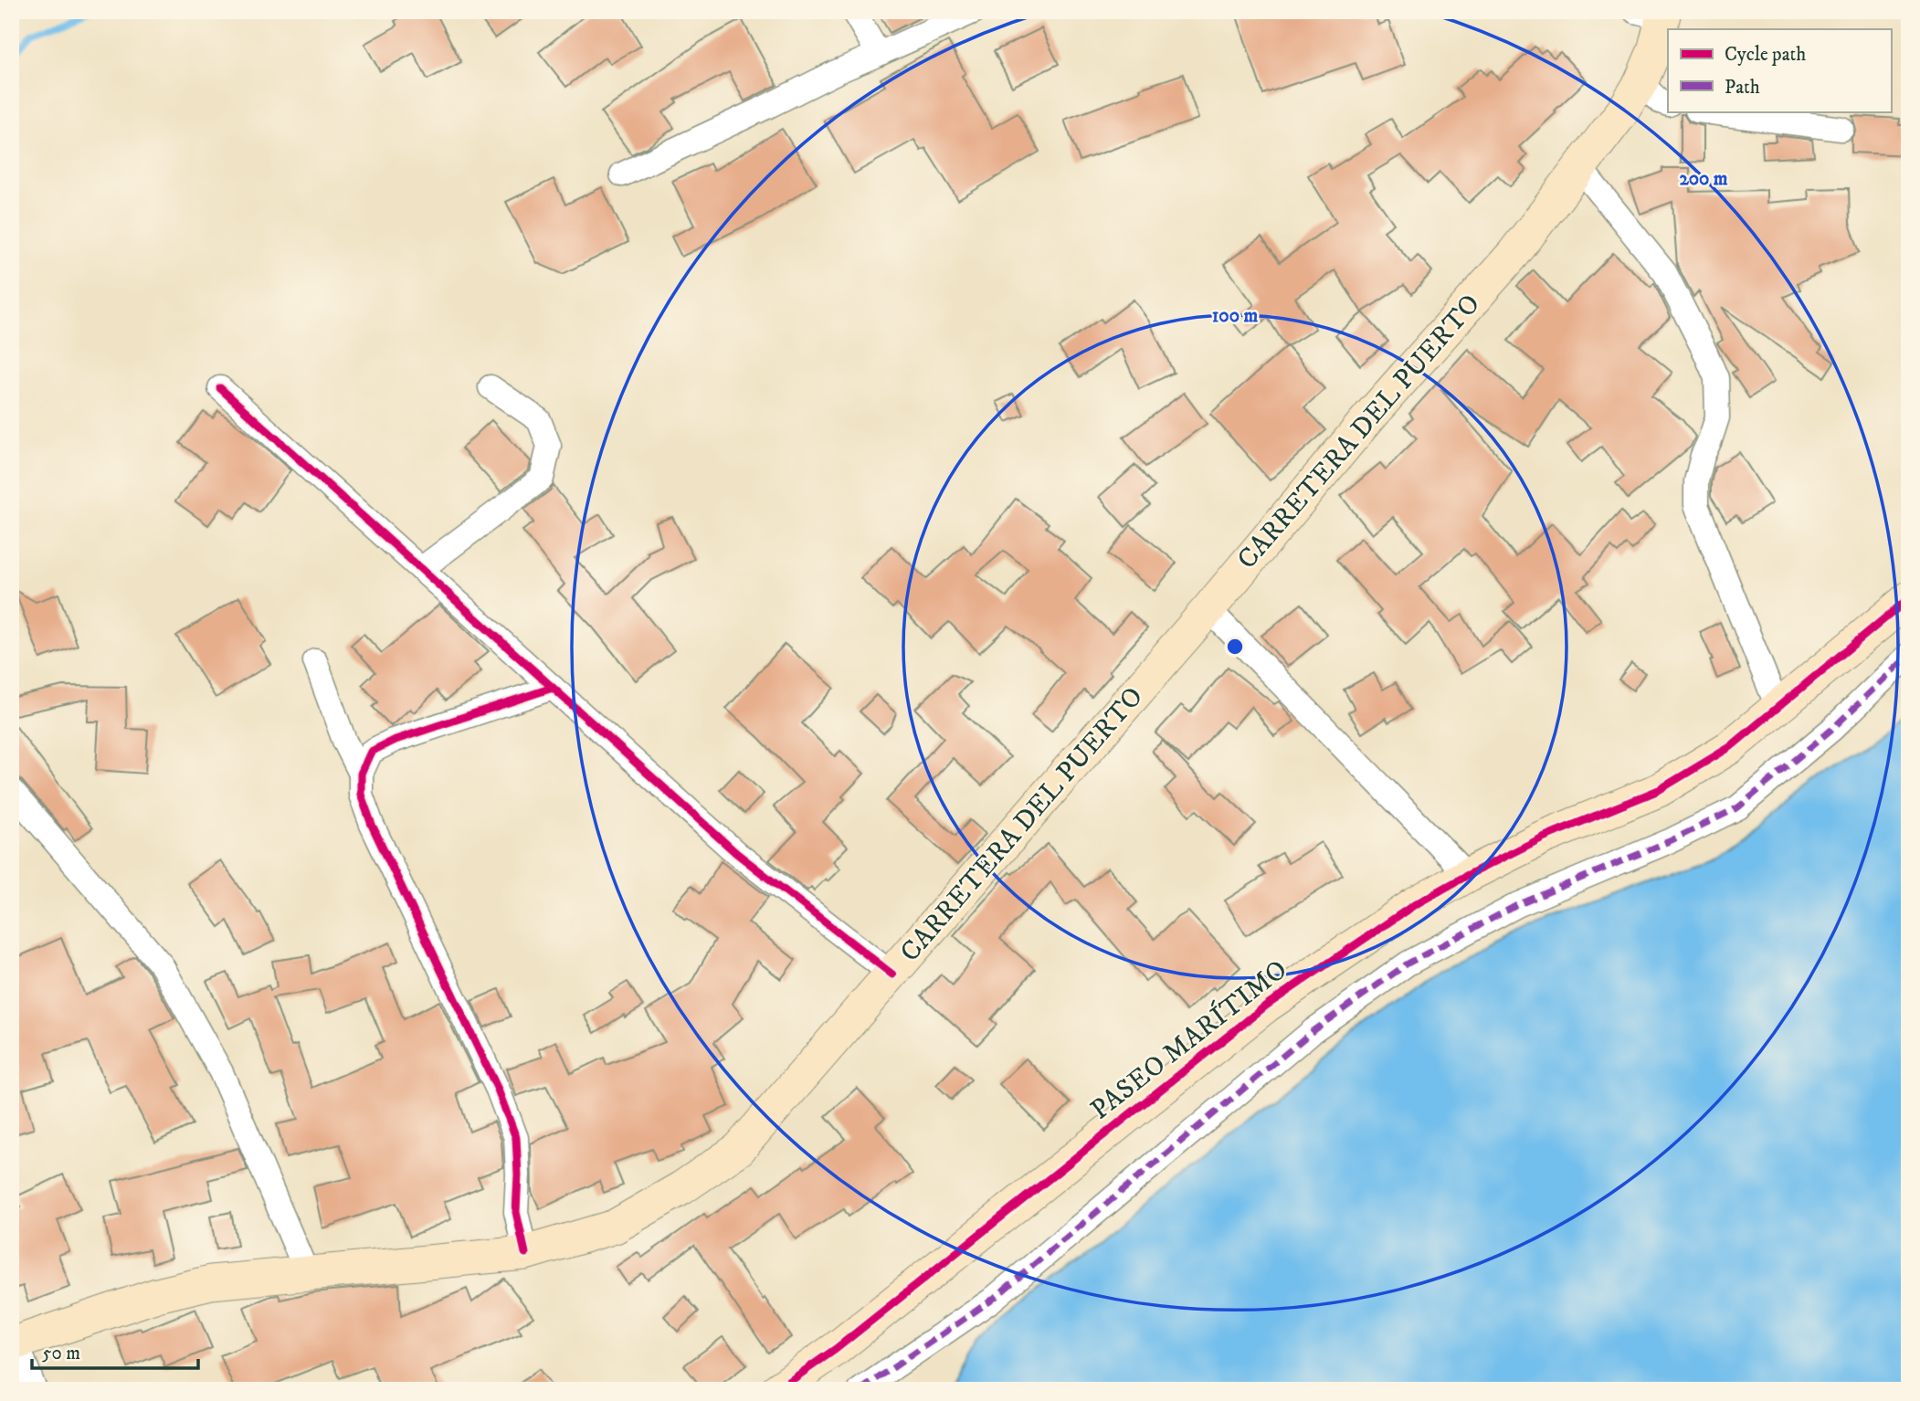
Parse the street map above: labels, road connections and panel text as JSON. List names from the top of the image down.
{
  "streets": {
    "main road": ["CARRETERA DEL PUERTO", "PASEO MARÍTIMO"]
  },
  "legend": ["Cycle path", "Path"],
  "scale_bar": "50 m",
  "rings": ["200 m", "100 m"]
}
